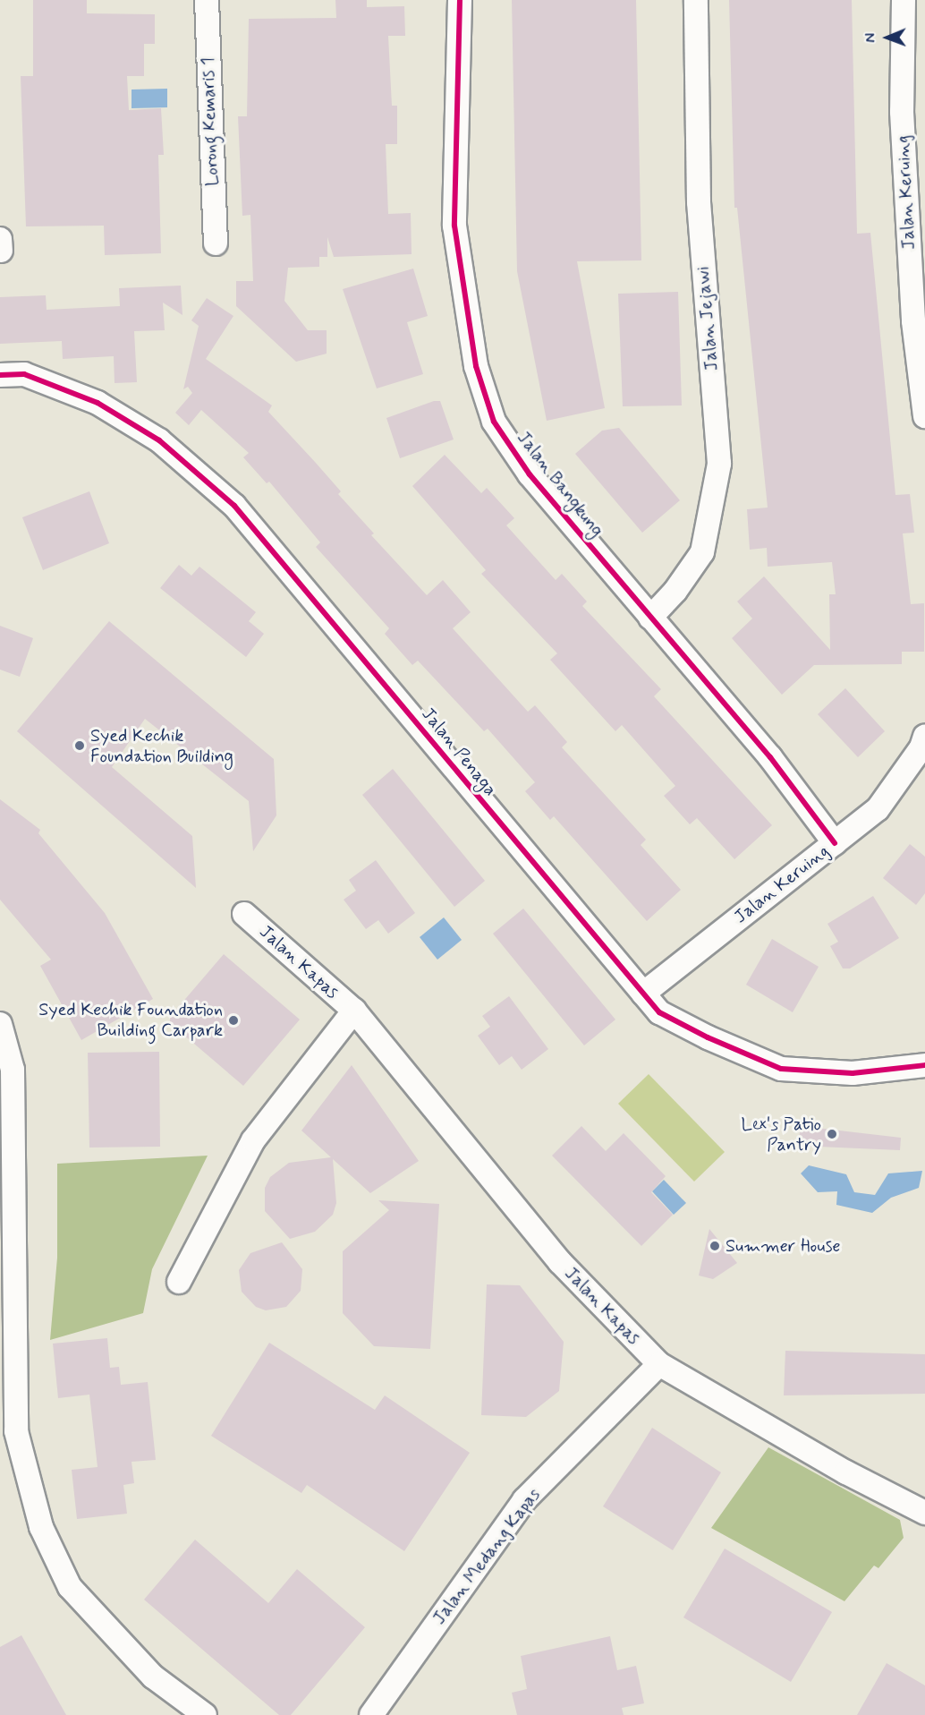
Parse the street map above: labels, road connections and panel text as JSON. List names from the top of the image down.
{
  "streets": {
    "street": [
      "Lorong Kemaris 1",
      "Jalan Keruing",
      "Jalan Jejawi",
      "Jalan Bangkung",
      "Jalan Penaga",
      "Jalan Kapas",
      "Jalan Medang Kapas"
    ]
  },
  "crossings": [
    ["Jalan Keruing", "Jalan Bangkung"],
    ["Jalan Keruing", "Jalan Penaga"],
    ["Jalan Jejawi", "Jalan Bangkung"],
    ["Jalan Kapas", "Jalan Medang Kapas"]
  ],
  "places": [
    "Syed Kechik Foundation Building",
    "Syed Kechik Foundation Building Carpark",
    "Lex's Patio Pantry",
    "Summer House"
  ],
  "north": "left"
}
